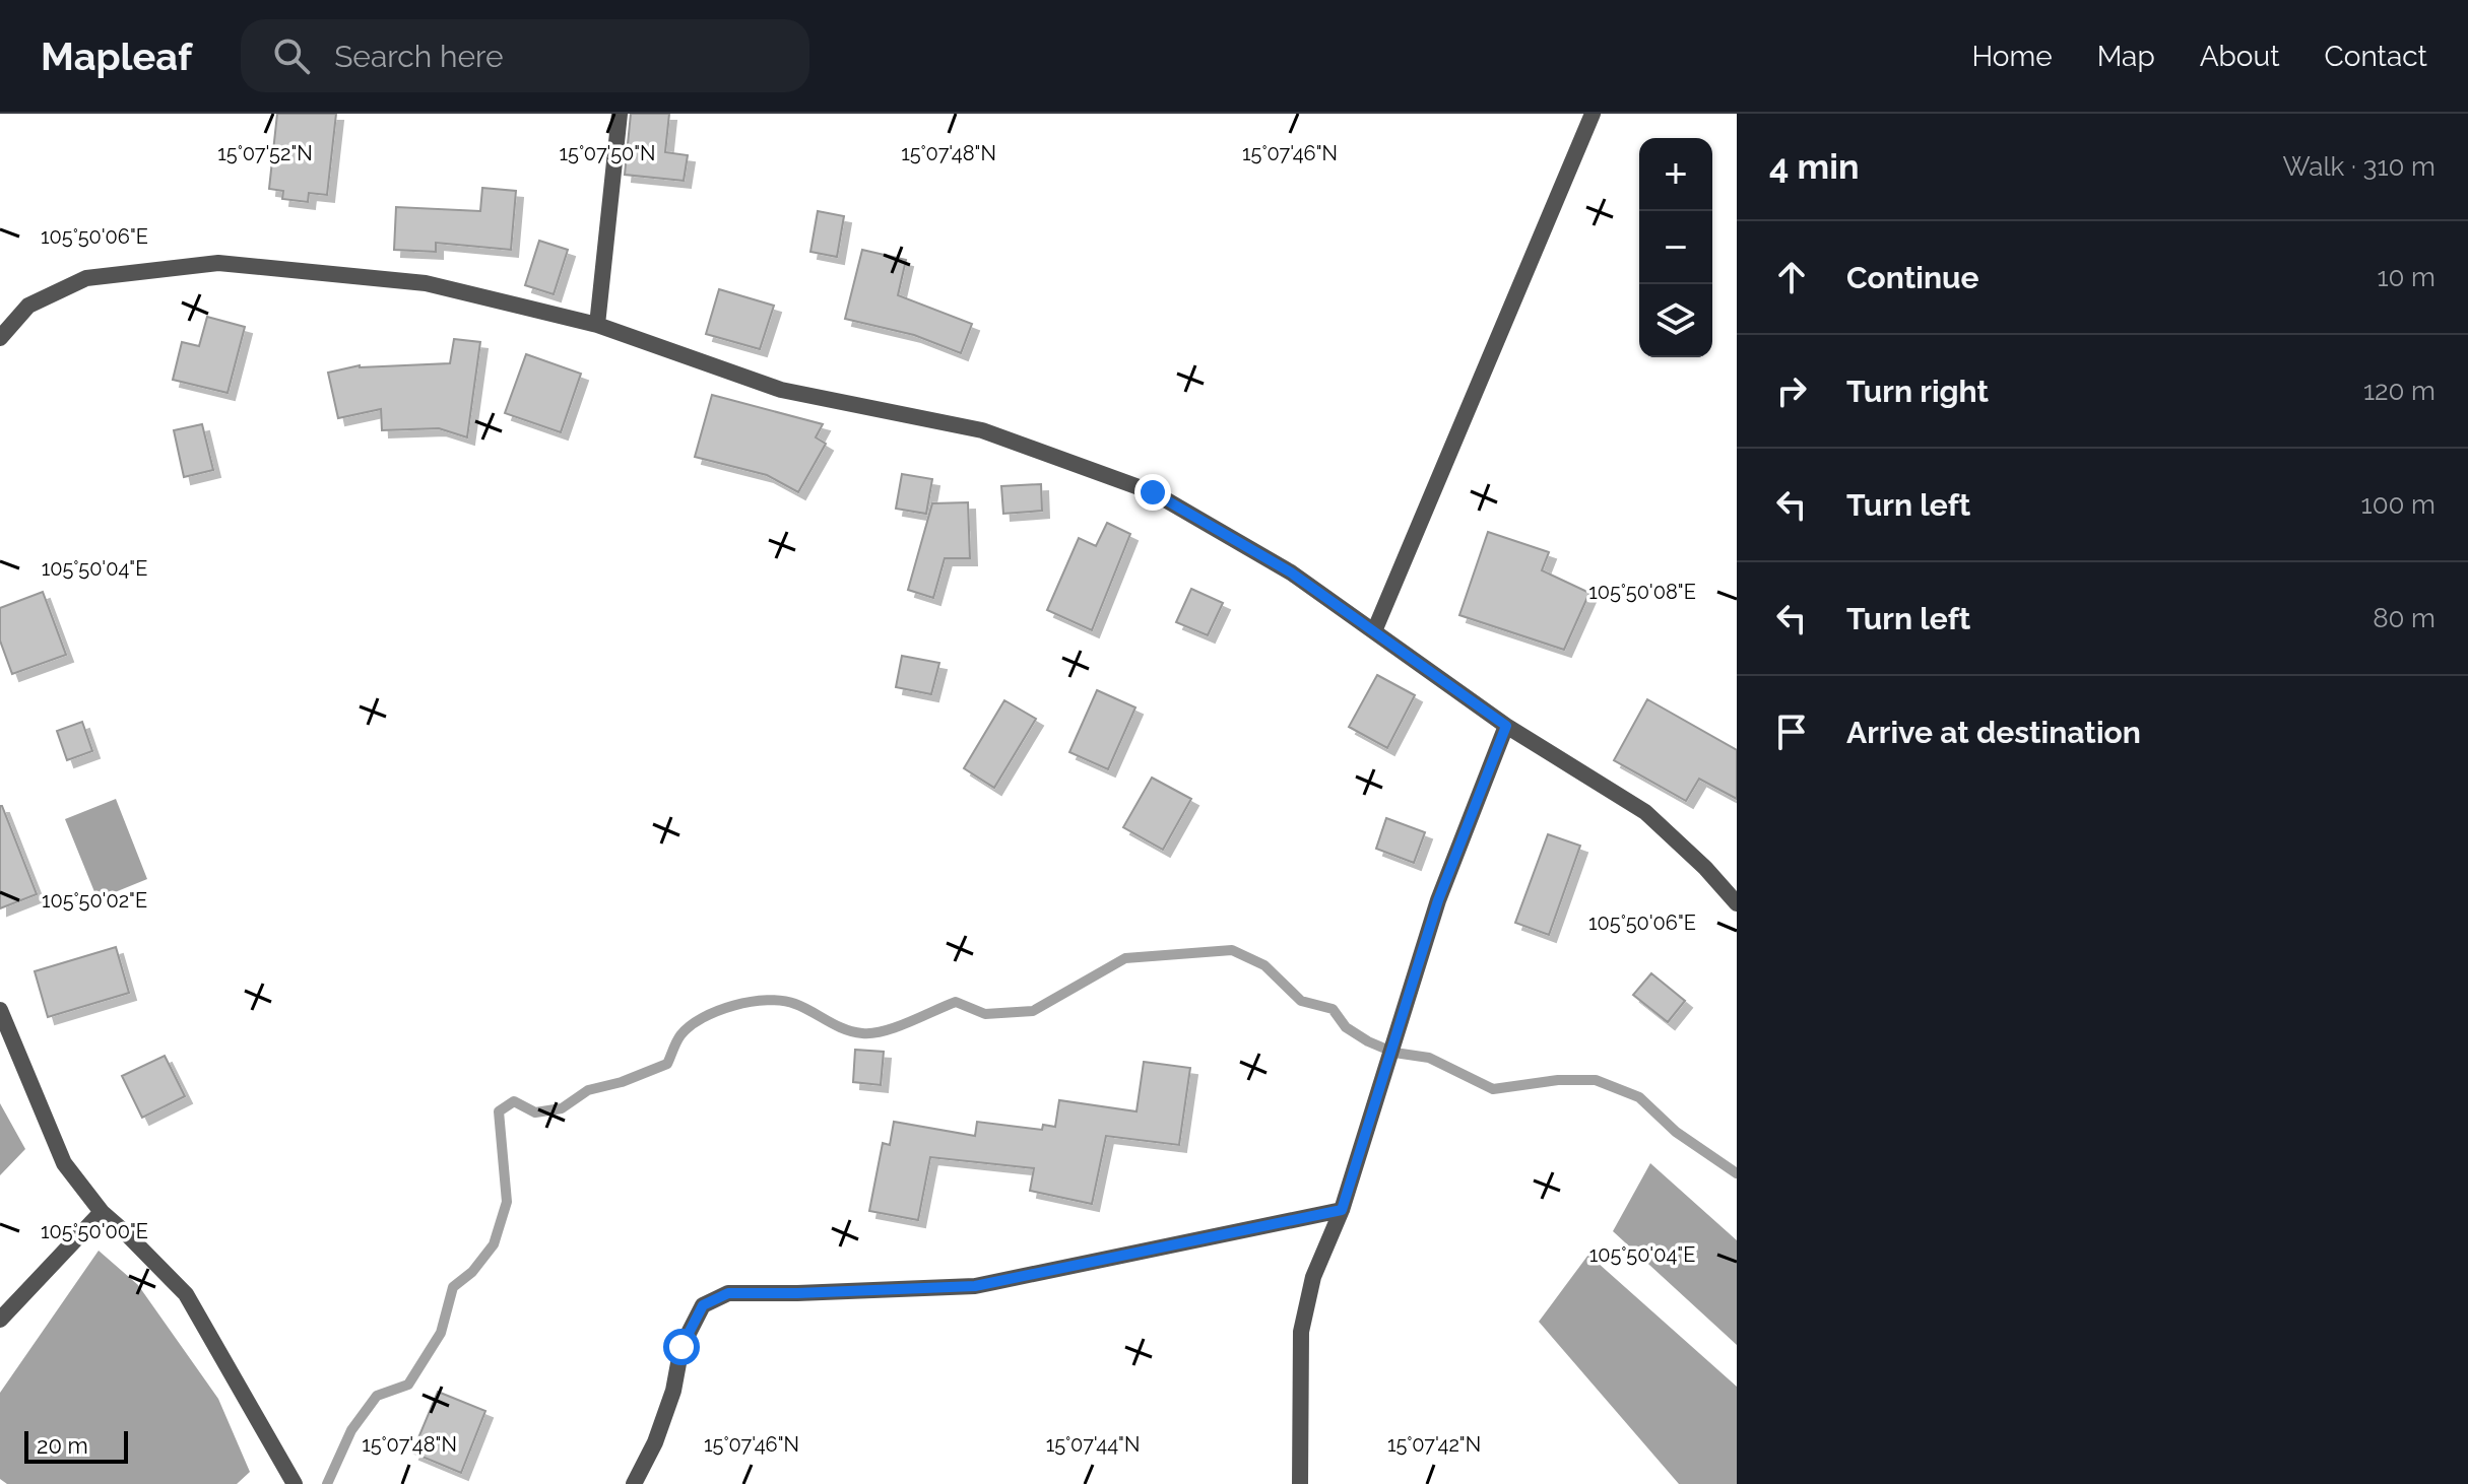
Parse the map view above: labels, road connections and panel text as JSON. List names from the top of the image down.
{
  "scale_bar": "20 m",
  "page": {
    "header": "Mapleaf",
    "search": "Search here",
    "nav": [
      "Home",
      "Map",
      "About",
      "Contact"
    ],
    "heading": ["4 min", "Walk · 310 m"],
    "map_buttons": ["+", "−"],
    "list": [
      ["Continue", "10 m"],
      ["Turn right", "120 m"],
      ["Turn left", "100 m"],
      ["Turn left", "80 m"],
      "Arrive at destination"
    ],
    "scale": "20 m"
  },
  "coordinates": [
    "15°07'52\"N",
    "15°07'50\"N",
    "15°07'48\"N",
    "15°07'46\"N",
    "105°50'06\"E",
    "105°50'04\"E",
    "105°50'08\"E",
    "105°50'02\"E",
    "105°50'00\"E",
    "15°07'44\"N",
    "15°07'42\"N"
  ]
}
